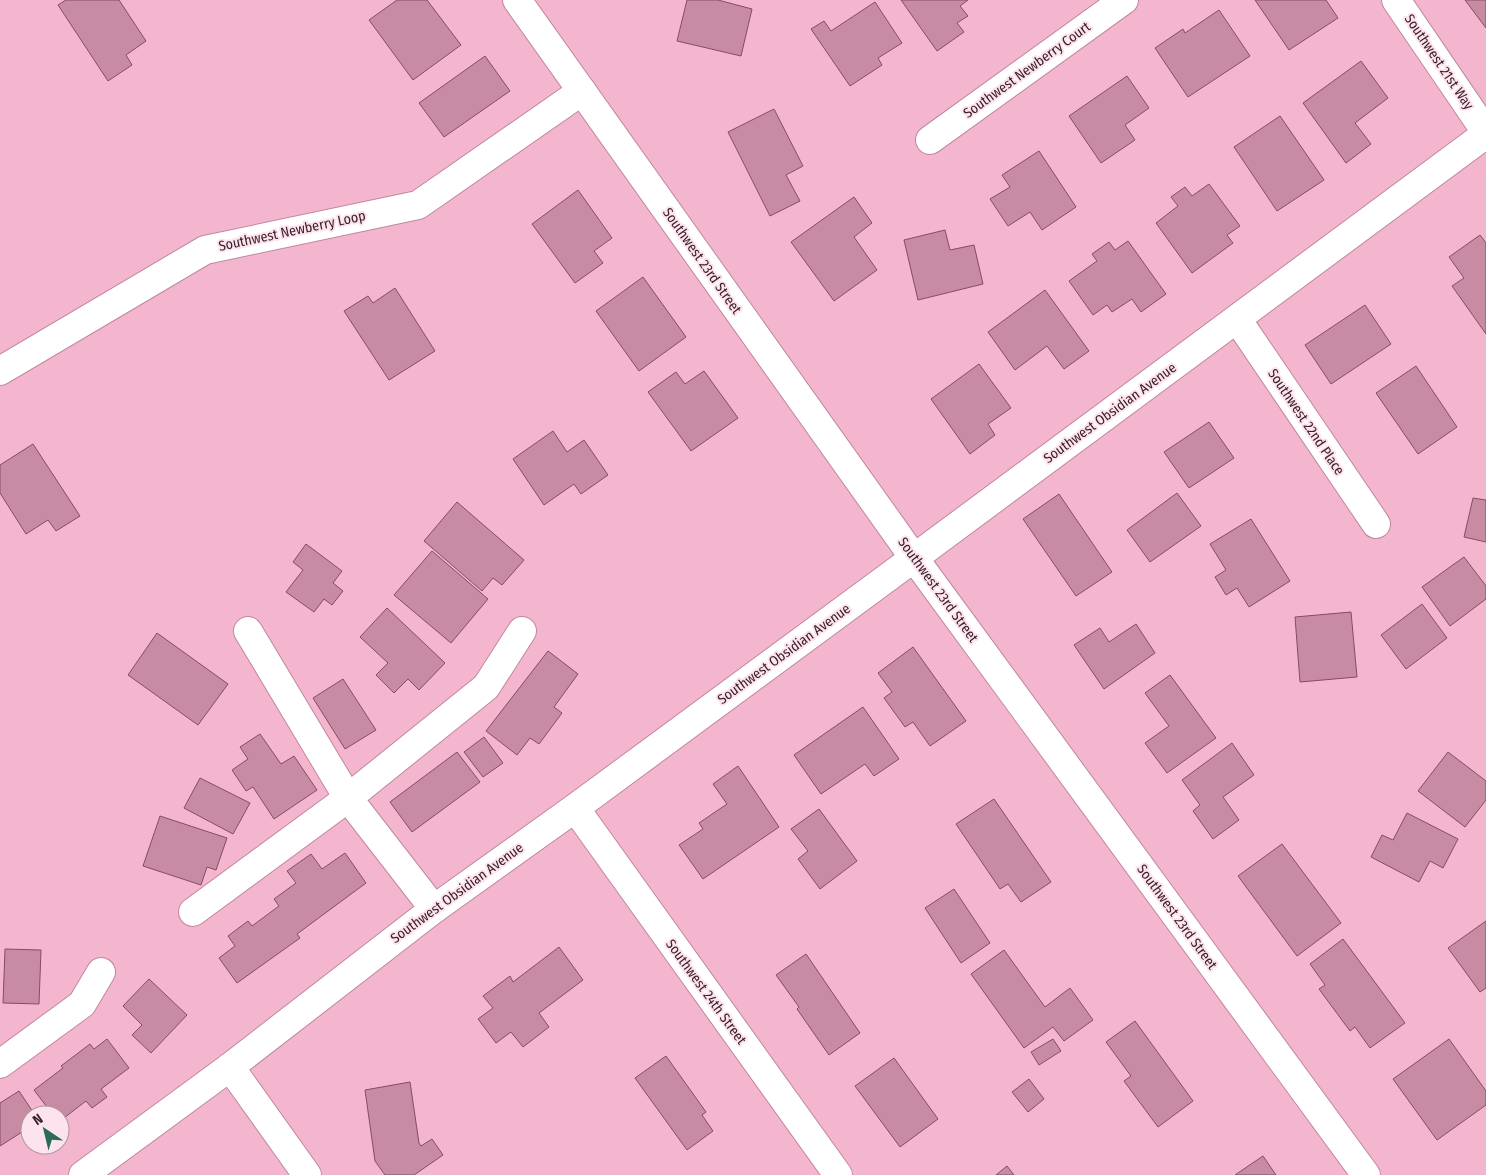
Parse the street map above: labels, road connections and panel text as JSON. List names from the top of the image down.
{
  "streets": {
    "street": [
      "Southwest 21st Way",
      "Southwest Newberry Court",
      "Southwest Newberry Loop",
      "Southwest 23rd Street",
      "Southwest Obsidian Avenue",
      "Southwest 22nd Place",
      "Southwest 24th Street"
    ]
  },
  "crossings": [
    ["Southwest 21st Way", "Southwest Obsidian Avenue"],
    ["Southwest Newberry Loop", "Southwest 23rd Street"],
    ["Southwest 23rd Street", "Southwest Obsidian Avenue"],
    ["Southwest Obsidian Avenue", "Southwest 22nd Place"],
    ["Southwest Obsidian Avenue", "Southwest 24th Street"]
  ],
  "north": "top left"
}
